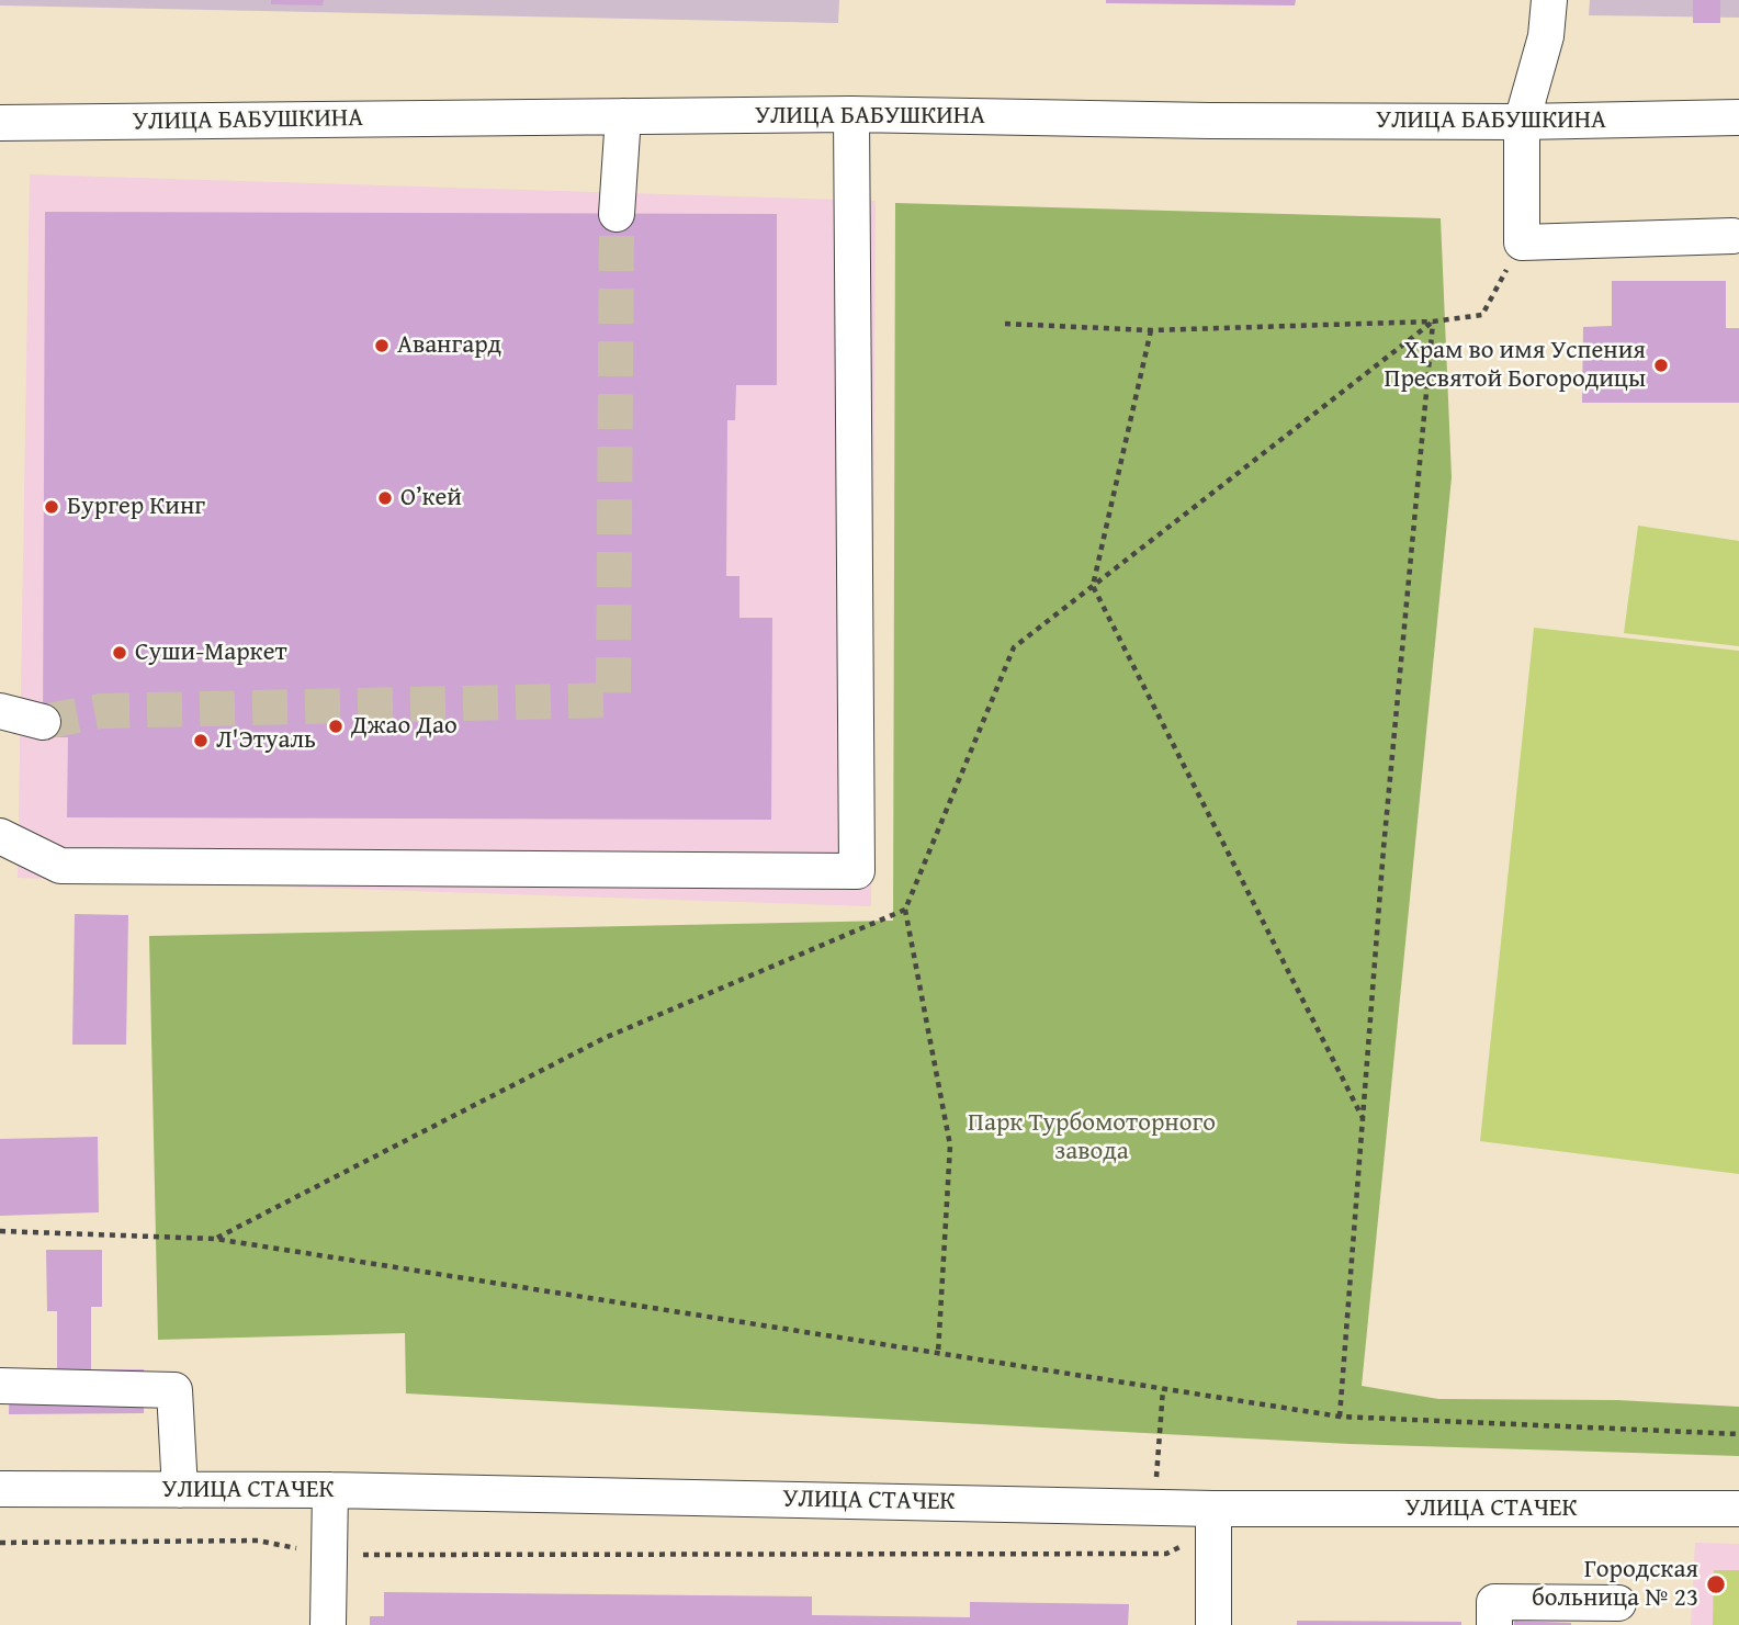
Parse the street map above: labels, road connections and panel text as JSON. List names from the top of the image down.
{
  "streets": {
    "street": ["УЛИЦА БАБУШКИНА", "УЛИЦА СТАЧЕК"]
  },
  "parks": ["Парк Турбомоторного завода"],
  "places": [
    "Авангард",
    "Храм во имя Успения Пресвятой Богородицы",
    "О’кей",
    "Бургер Кинг",
    "Суши-Маркет",
    "Джао Дао",
    "Л'Этуаль",
    "Городская больница № 23"
  ]
}
